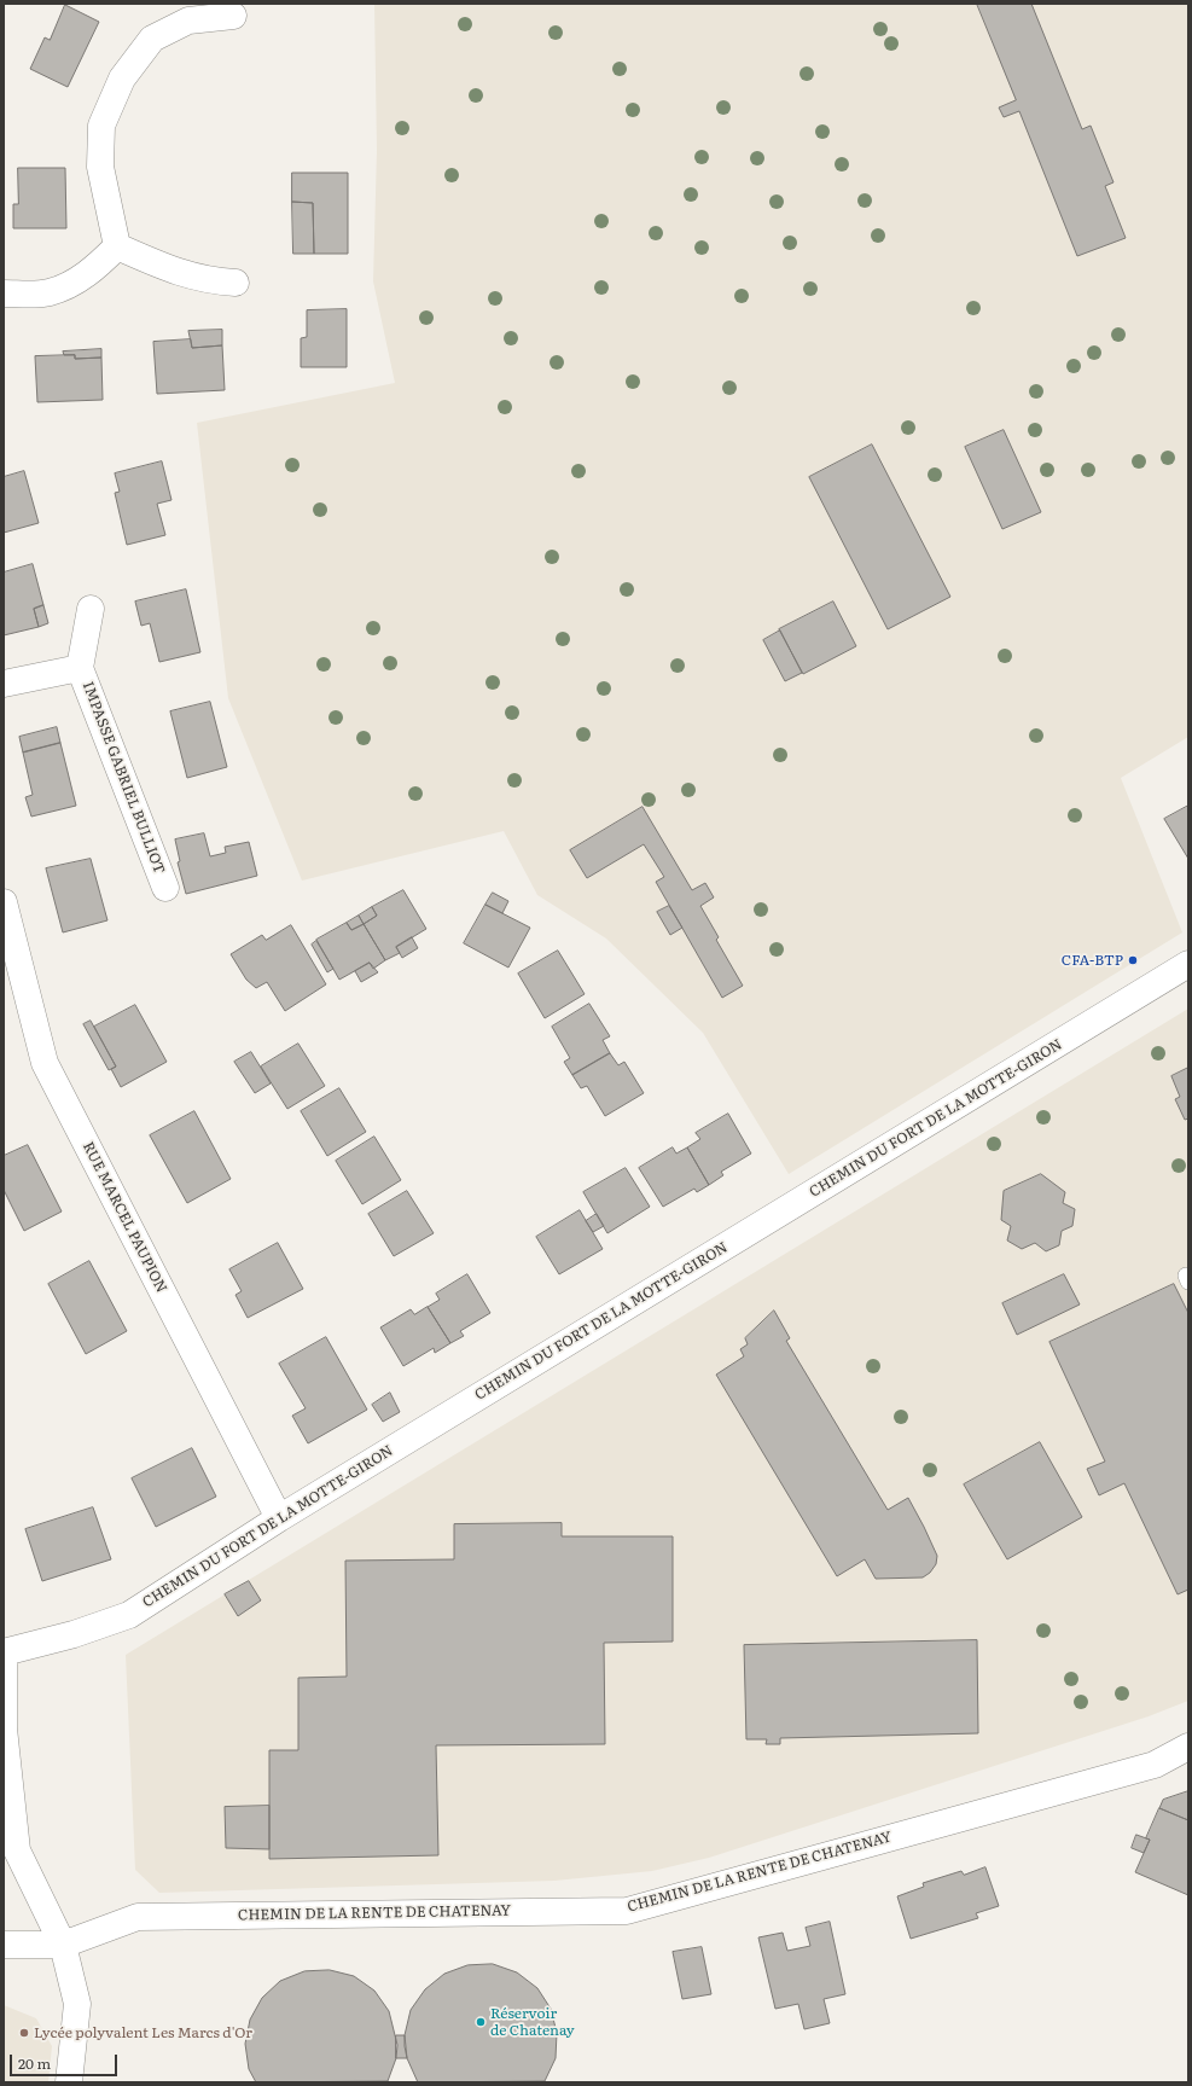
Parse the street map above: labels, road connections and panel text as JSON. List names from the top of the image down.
{
  "streets": {
    "street": [
      "IMPASSE GABRIEL BULLIOT",
      "CHEMIN DU FORT DE LA MOTTE-GIRON",
      "RUE MARCEL PAUPION",
      "CHEMIN DE LA RENTE DE CHATENAY"
    ]
  },
  "crossings": [
    ["CHEMIN DU FORT DE LA MOTTE-GIRON", "RUE MARCEL PAUPION"]
  ],
  "places": ["CFA-BTP", "Réservoir de Chatenay", "Lycée polyvalent Les Marcs d'Or"],
  "scale_bar": "20 m"
}
